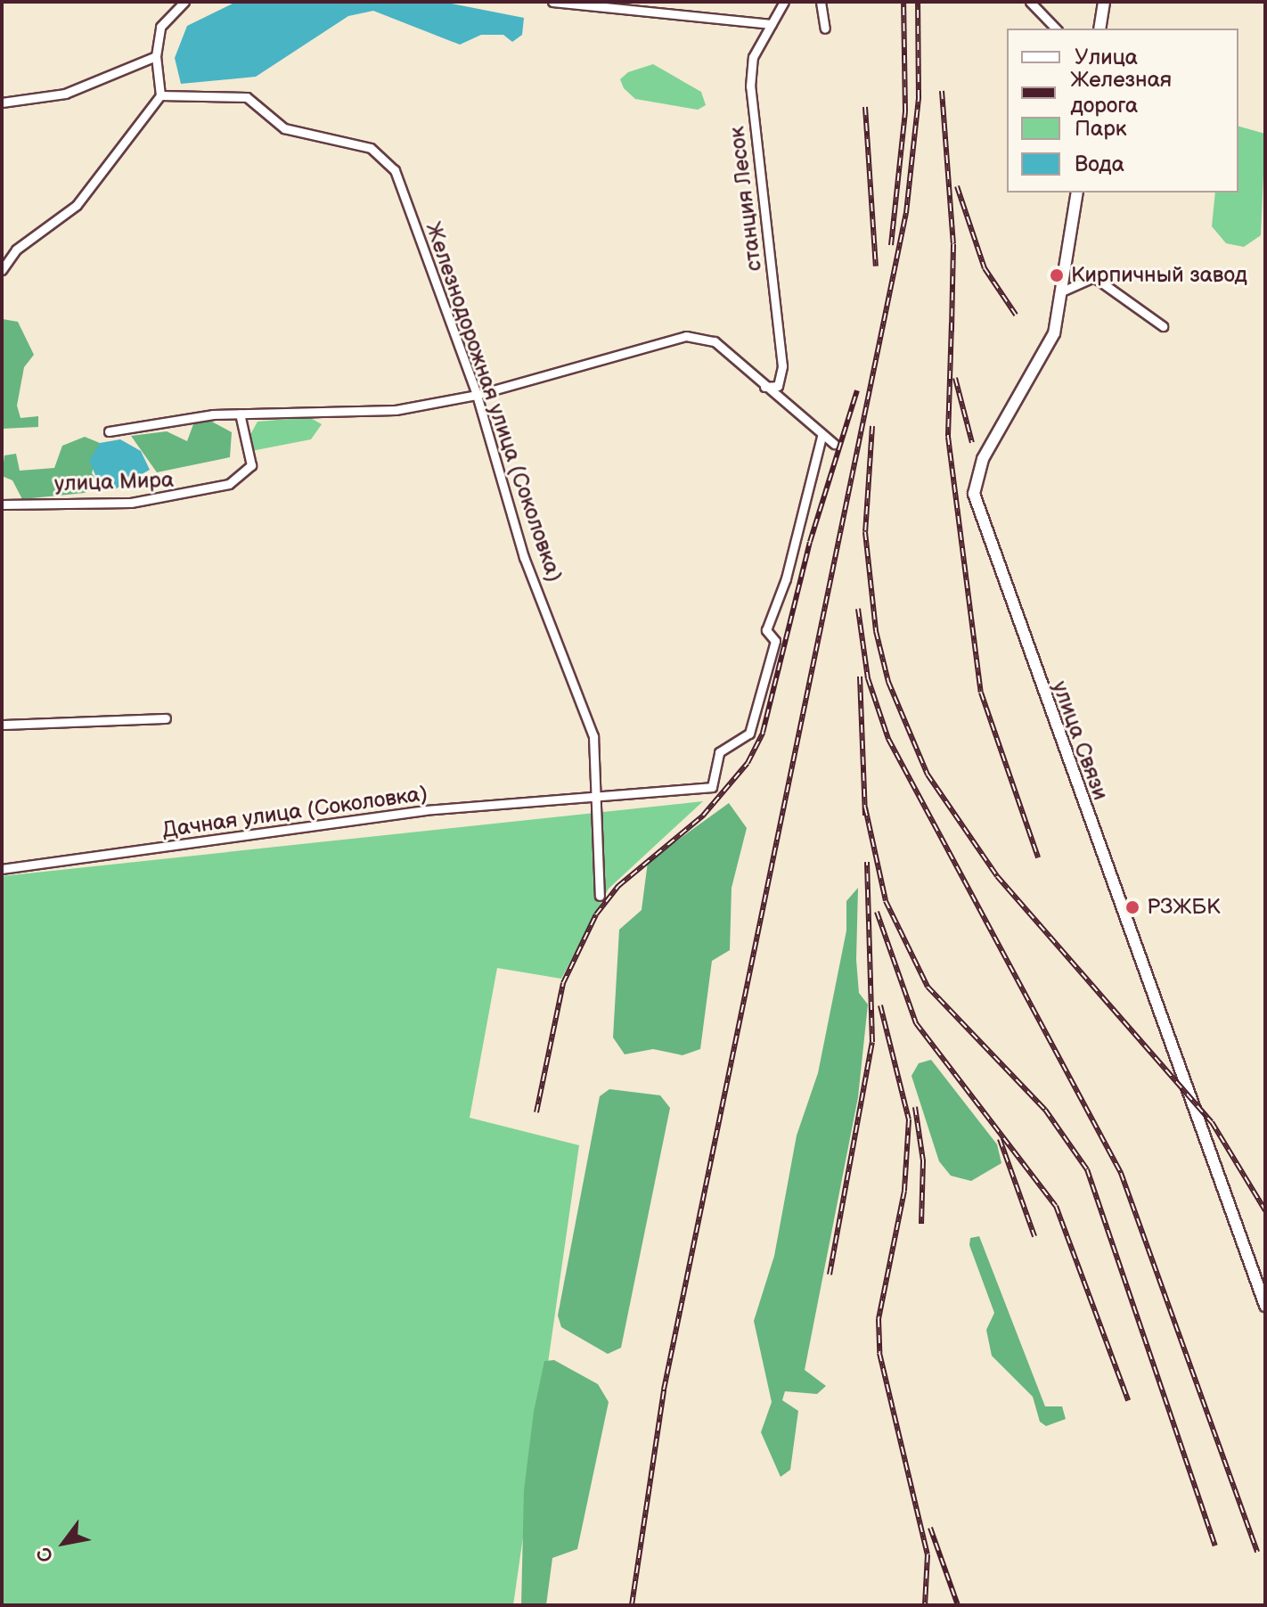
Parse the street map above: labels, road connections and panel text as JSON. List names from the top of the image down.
{
  "streets": {
    "street": [
      "станция Лесок",
      "Железнодорожная улица (Соколовка)",
      "улица Мира",
      "улица Связи",
      "Дачная улица (Соколовка)"
    ]
  },
  "crossings": [
    ["Железнодорожная улица (Соколовка)", "Дачная улица (Соколовка)"]
  ],
  "places": ["Кирпичный завод", "РЗЖБК"],
  "legend": [
    "Улица",
    "Железная дорога",
    "Парк",
    "Вода"
  ],
  "north": "bottom left"
}
